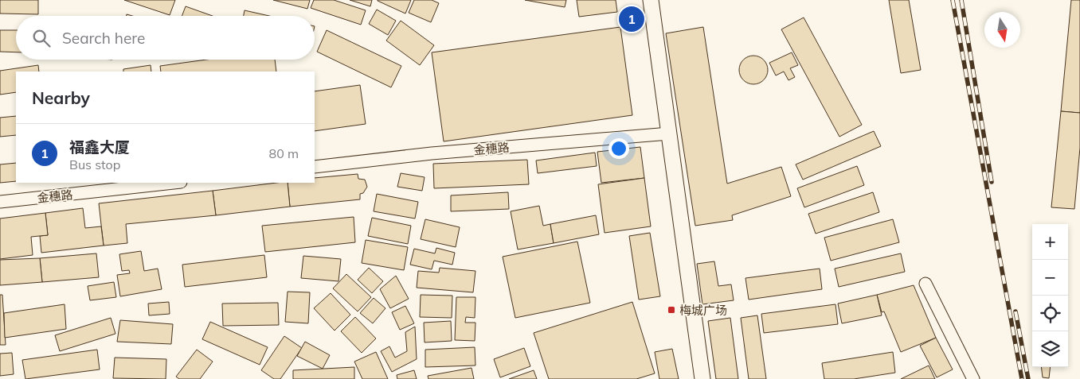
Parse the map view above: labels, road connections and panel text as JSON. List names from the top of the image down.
{
  "streets": {
    "street": ["金穗路"]
  },
  "places": {
    "transit": ["梅城广场"]
  },
  "north": "bottom",
  "page": {
    "pins": "1",
    "search": "Search here",
    "heading": "Nearby",
    "list": [
      {
        "mark": "1",
        "name": "福鑫大厦",
        "note": "Bus stop",
        "value": "80 m"
      }
    ],
    "map_buttons": ["+", "−"]
  }
}
